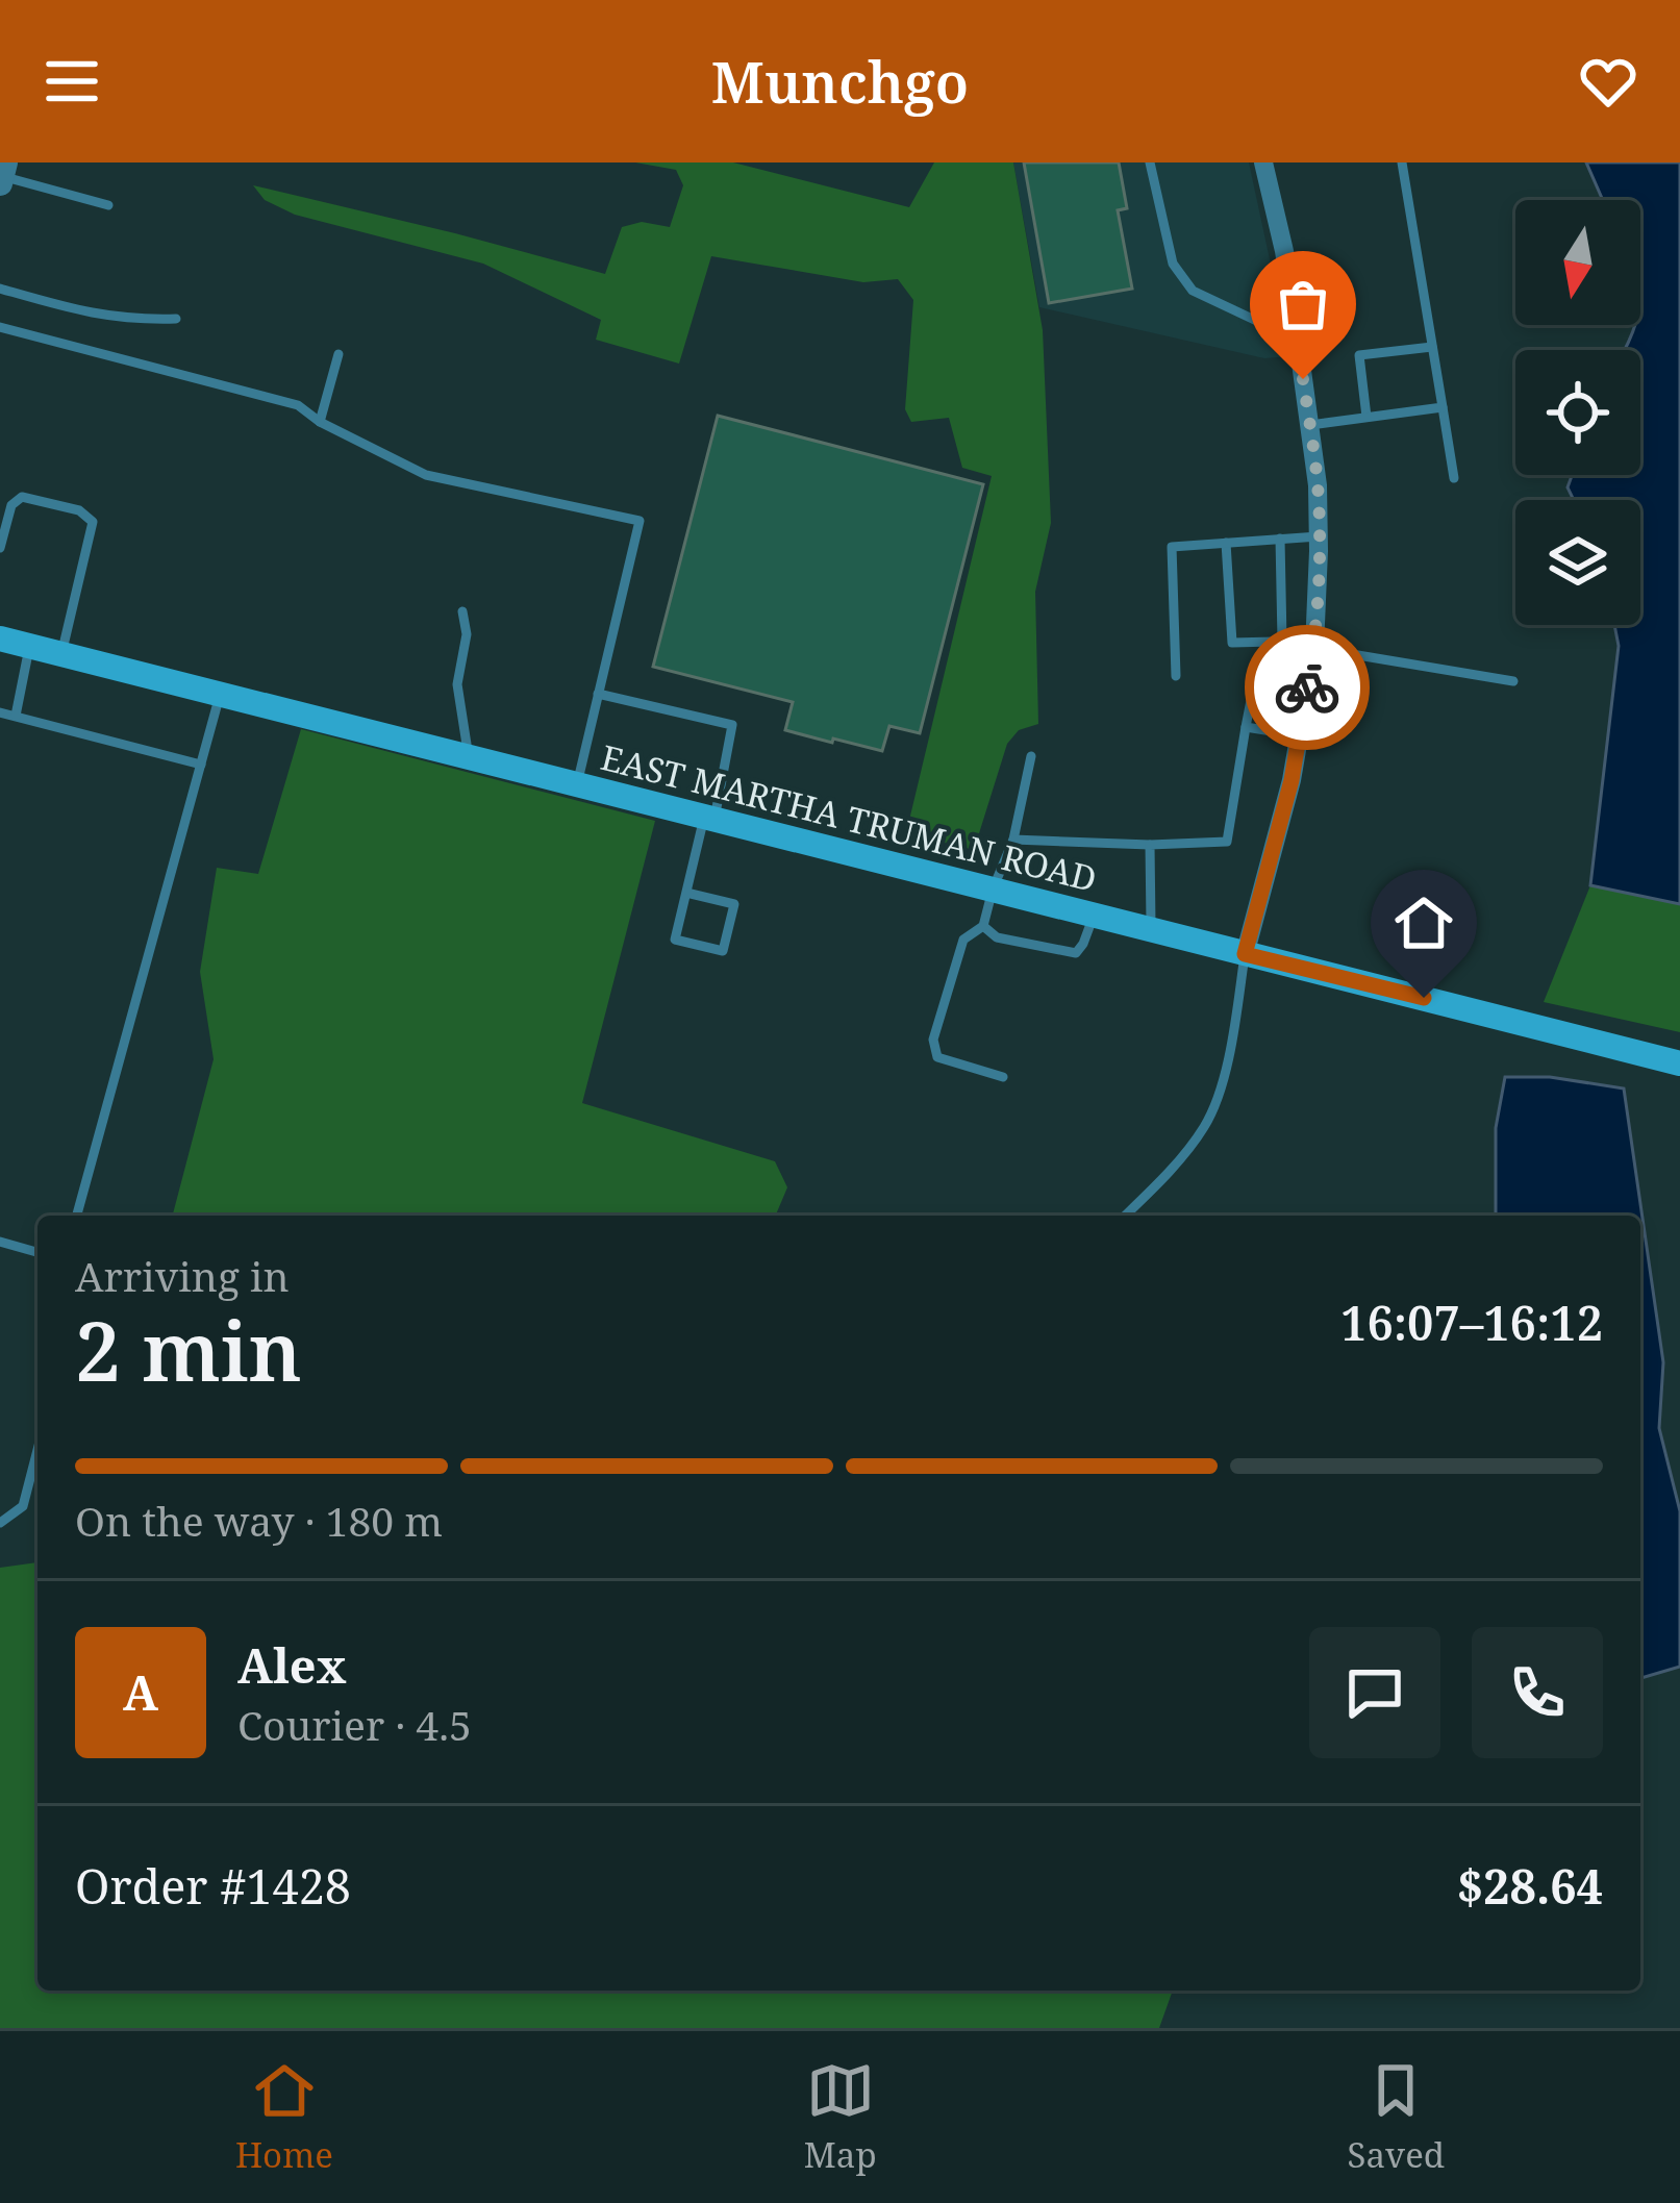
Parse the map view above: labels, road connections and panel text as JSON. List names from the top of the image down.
{
  "streets": {
    "main road": ["EAST MARTHA TRUMAN ROAD"]
  },
  "north": "bottom",
  "page": {
    "header": "Munchgo",
    "heading": ["2 min", "Arriving in", "16:07–16:12"],
    "panel": [
      "Alex",
      "Courier · 4.5",
      "Order #1428",
      "$28.64"
    ],
    "bar": "On the way · 180 m",
    "round": "A",
    "tabs": ["Home", "Map", "Saved"]
  }
}
